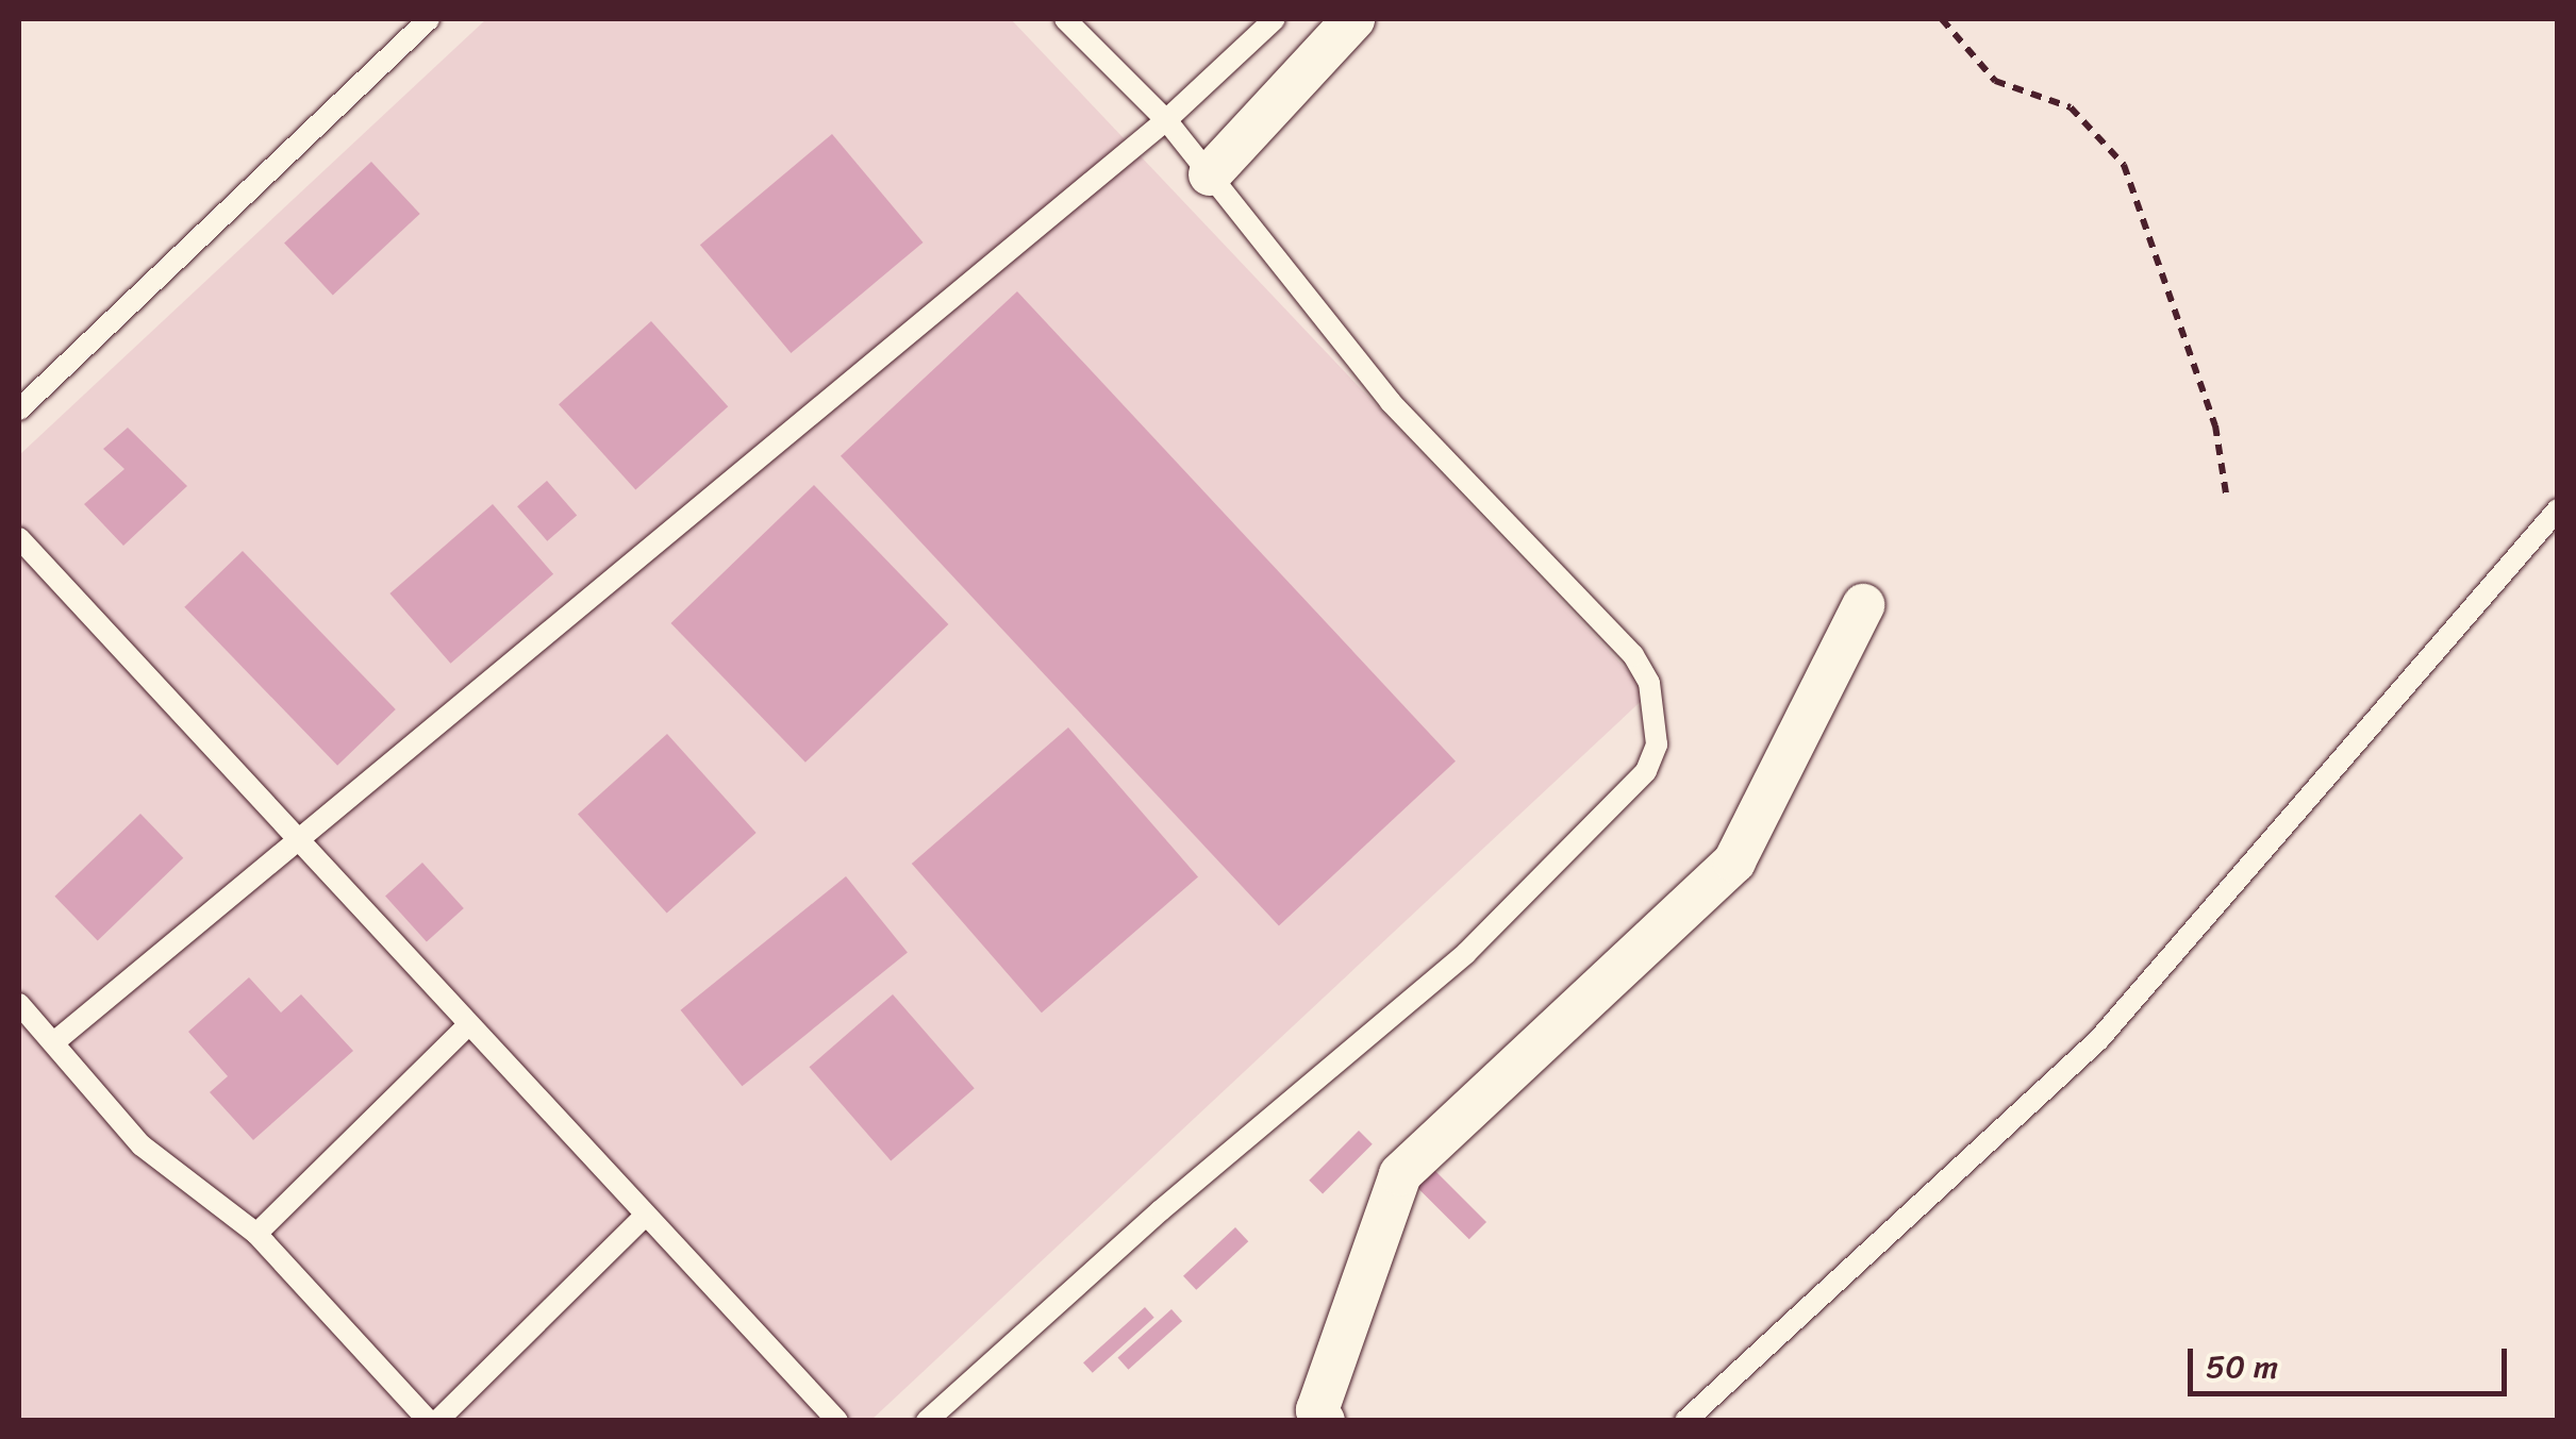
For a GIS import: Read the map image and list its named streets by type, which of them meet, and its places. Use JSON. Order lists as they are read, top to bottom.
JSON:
{
  "scale_bar": "50 m"
}
